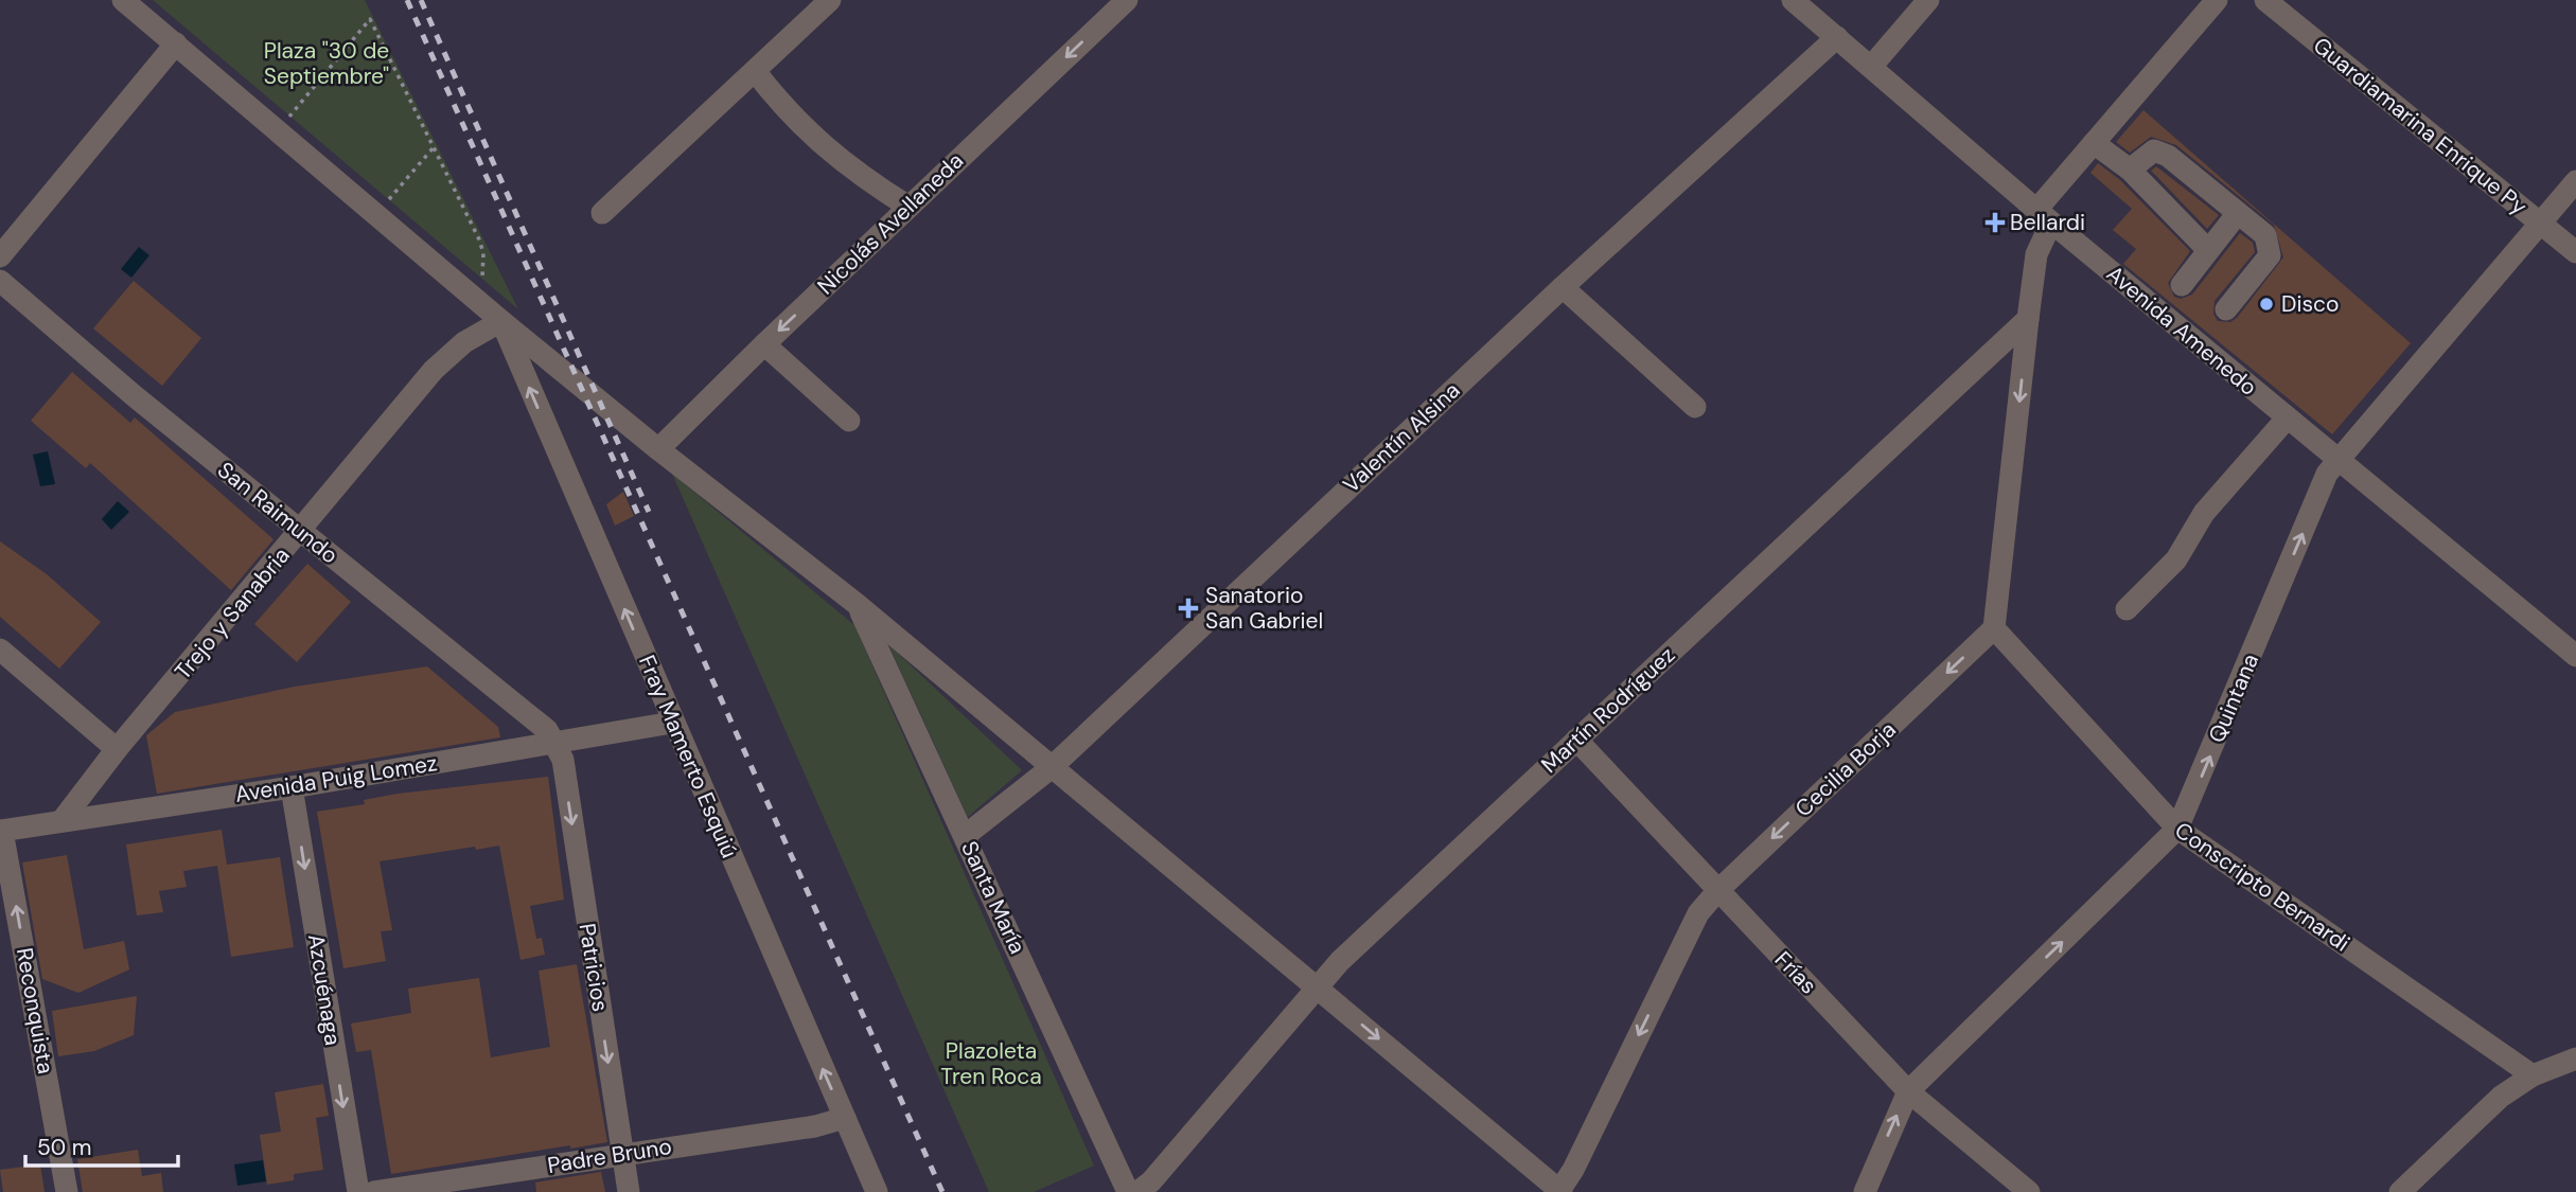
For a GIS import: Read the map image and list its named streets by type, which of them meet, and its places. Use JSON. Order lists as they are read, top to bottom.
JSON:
{
  "streets": {
    "street": [
      "Guardiamarina Enrique Py",
      "Nicolás Avellaneda",
      "Avenida Amenedo",
      "Valentín Alsina",
      "San Raimundo",
      "Trejo y Sanabria",
      "Quintana",
      "Martín Rodríguez",
      "Fray Mamerto Esquiú",
      "Cecilia Borja",
      "Avenida Puig Lomez",
      "Conscripto Bernardi",
      "Santa María",
      "Patricios",
      "Frías",
      "Azcuénaga",
      "Reconquista",
      "Padre Bruno"
    ]
  },
  "crossings": [
    ["Guardiamarina Enrique Py", "Quintana"],
    ["Avenida Amenedo", "Valentín Alsina"],
    ["Avenida Amenedo", "Quintana"],
    ["Valentín Alsina", "Santa María"],
    ["San Raimundo", "Trejo y Sanabria"],
    ["San Raimundo", "Avenida Puig Lomez"],
    ["San Raimundo", "Patricios"],
    ["Trejo y Sanabria", "Fray Mamerto Esquiú"],
    ["Trejo y Sanabria", "Avenida Puig Lomez"],
    ["Quintana", "Conscripto Bernardi"],
    ["Quintana", "Frías"],
    ["Martín Rodríguez", "Frías"],
    ["Fray Mamerto Esquiú", "Avenida Puig Lomez"],
    ["Fray Mamerto Esquiú", "Padre Bruno"],
    ["Cecilia Borja", "Conscripto Bernardi"],
    ["Cecilia Borja", "Frías"],
    ["Avenida Puig Lomez", "Patricios"],
    ["Avenida Puig Lomez", "Azcuénaga"],
    ["Avenida Puig Lomez", "Reconquista"],
    ["Patricios", "Padre Bruno"]
  ],
  "one_way": [
    "Nicolás Avellaneda",
    "Quintana",
    "Fray Mamerto Esquiú",
    "Cecilia Borja",
    "Patricios",
    "Azcuénaga",
    "Reconquista"
  ],
  "parks": ["Plaza \"30 de Septiembre\"", "Plazoleta Tren Roca"],
  "places": {
    "health": ["Bellardi", "Sanatorio San Gabriel"],
    "other": ["Disco"]
  },
  "scale_bar": "50 m"
}
